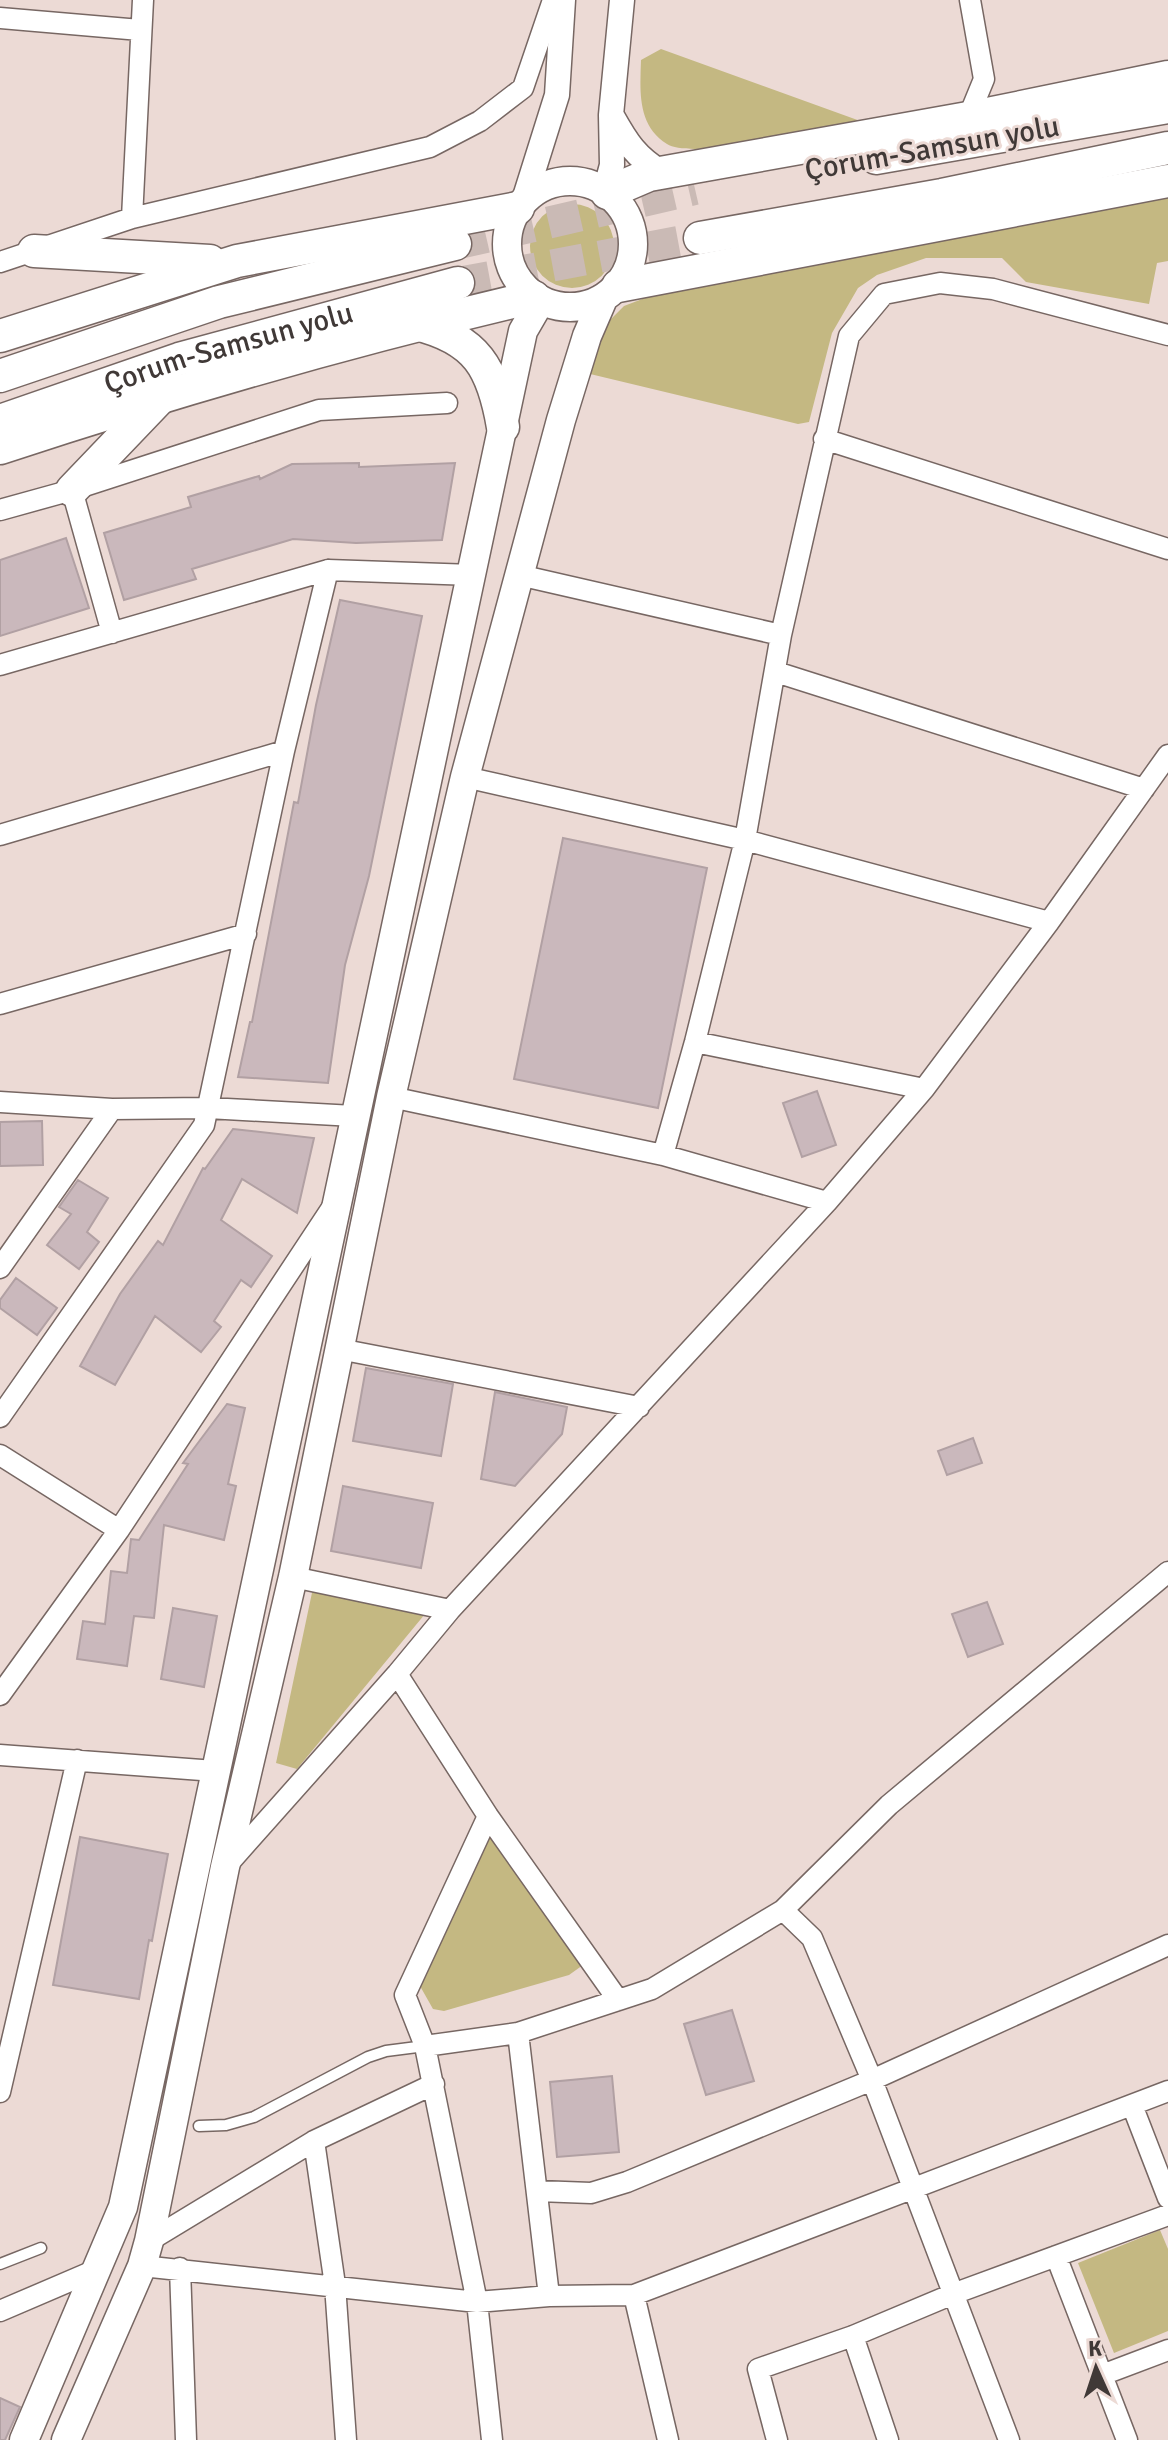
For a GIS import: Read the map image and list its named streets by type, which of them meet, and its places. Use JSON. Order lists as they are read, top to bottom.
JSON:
{
  "streets": {
    "highway": ["Çorum-Samsun yolu"]
  },
  "north": "top"
}
